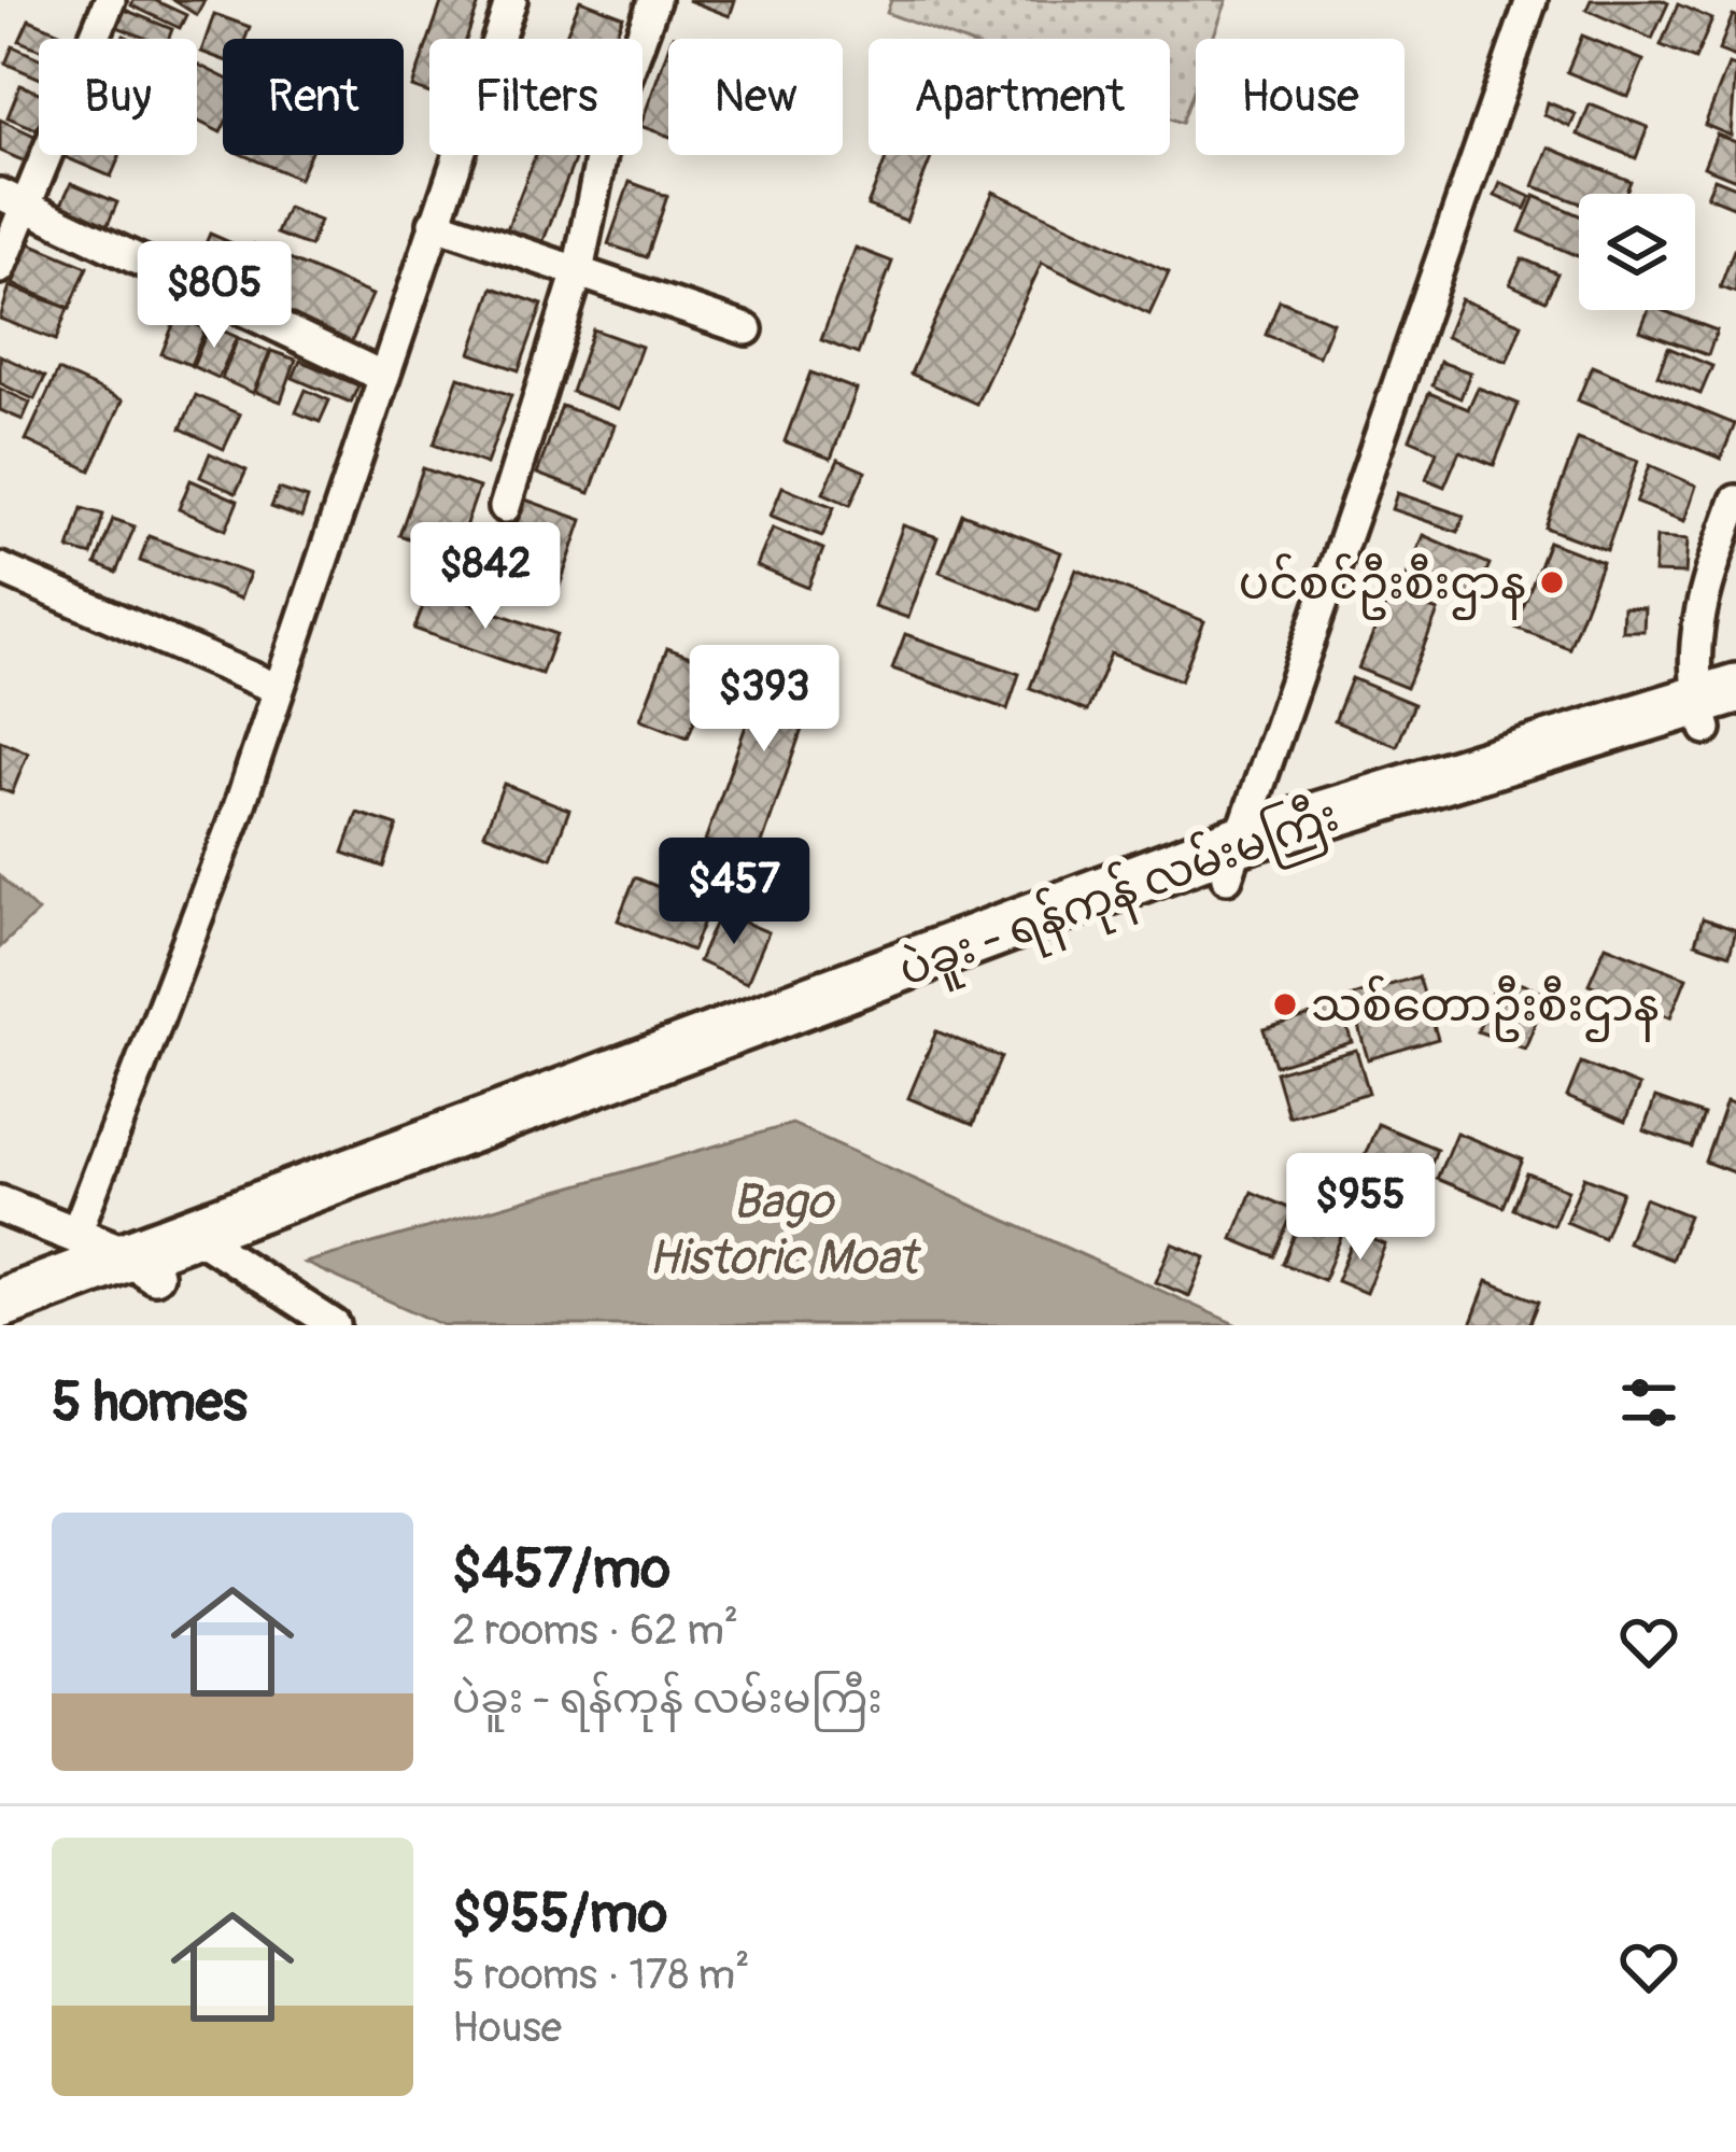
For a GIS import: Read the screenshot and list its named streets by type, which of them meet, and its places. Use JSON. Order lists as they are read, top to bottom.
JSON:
{
  "streets": {
    "highway": ["ပဲခူး - ရန်ကုန် လမ်းမကြီး"]
  },
  "water": ["Bago Historic Moat"],
  "places": ["ပင်စင်ဦးစီးဌာန", "သစ်တောဦးစီးဌာန"],
  "page": {
    "chip": [
      "Buy",
      "Rent",
      "Filters",
      "New",
      "Apartment",
      "House"
    ],
    "price": [
      "$805",
      "$842",
      "$393",
      "$457",
      "$955"
    ],
    "heading": "5 homes",
    "list": [
      {
        "name": "$457/mo",
        "note": "2 rooms · 62 m² · ပဲခူး - ရန်ကုန် လမ်းမကြီး"
      },
      {
        "name": "$955/mo",
        "note": "5 rooms · 178 m² · House"
      }
    ]
  }
}
